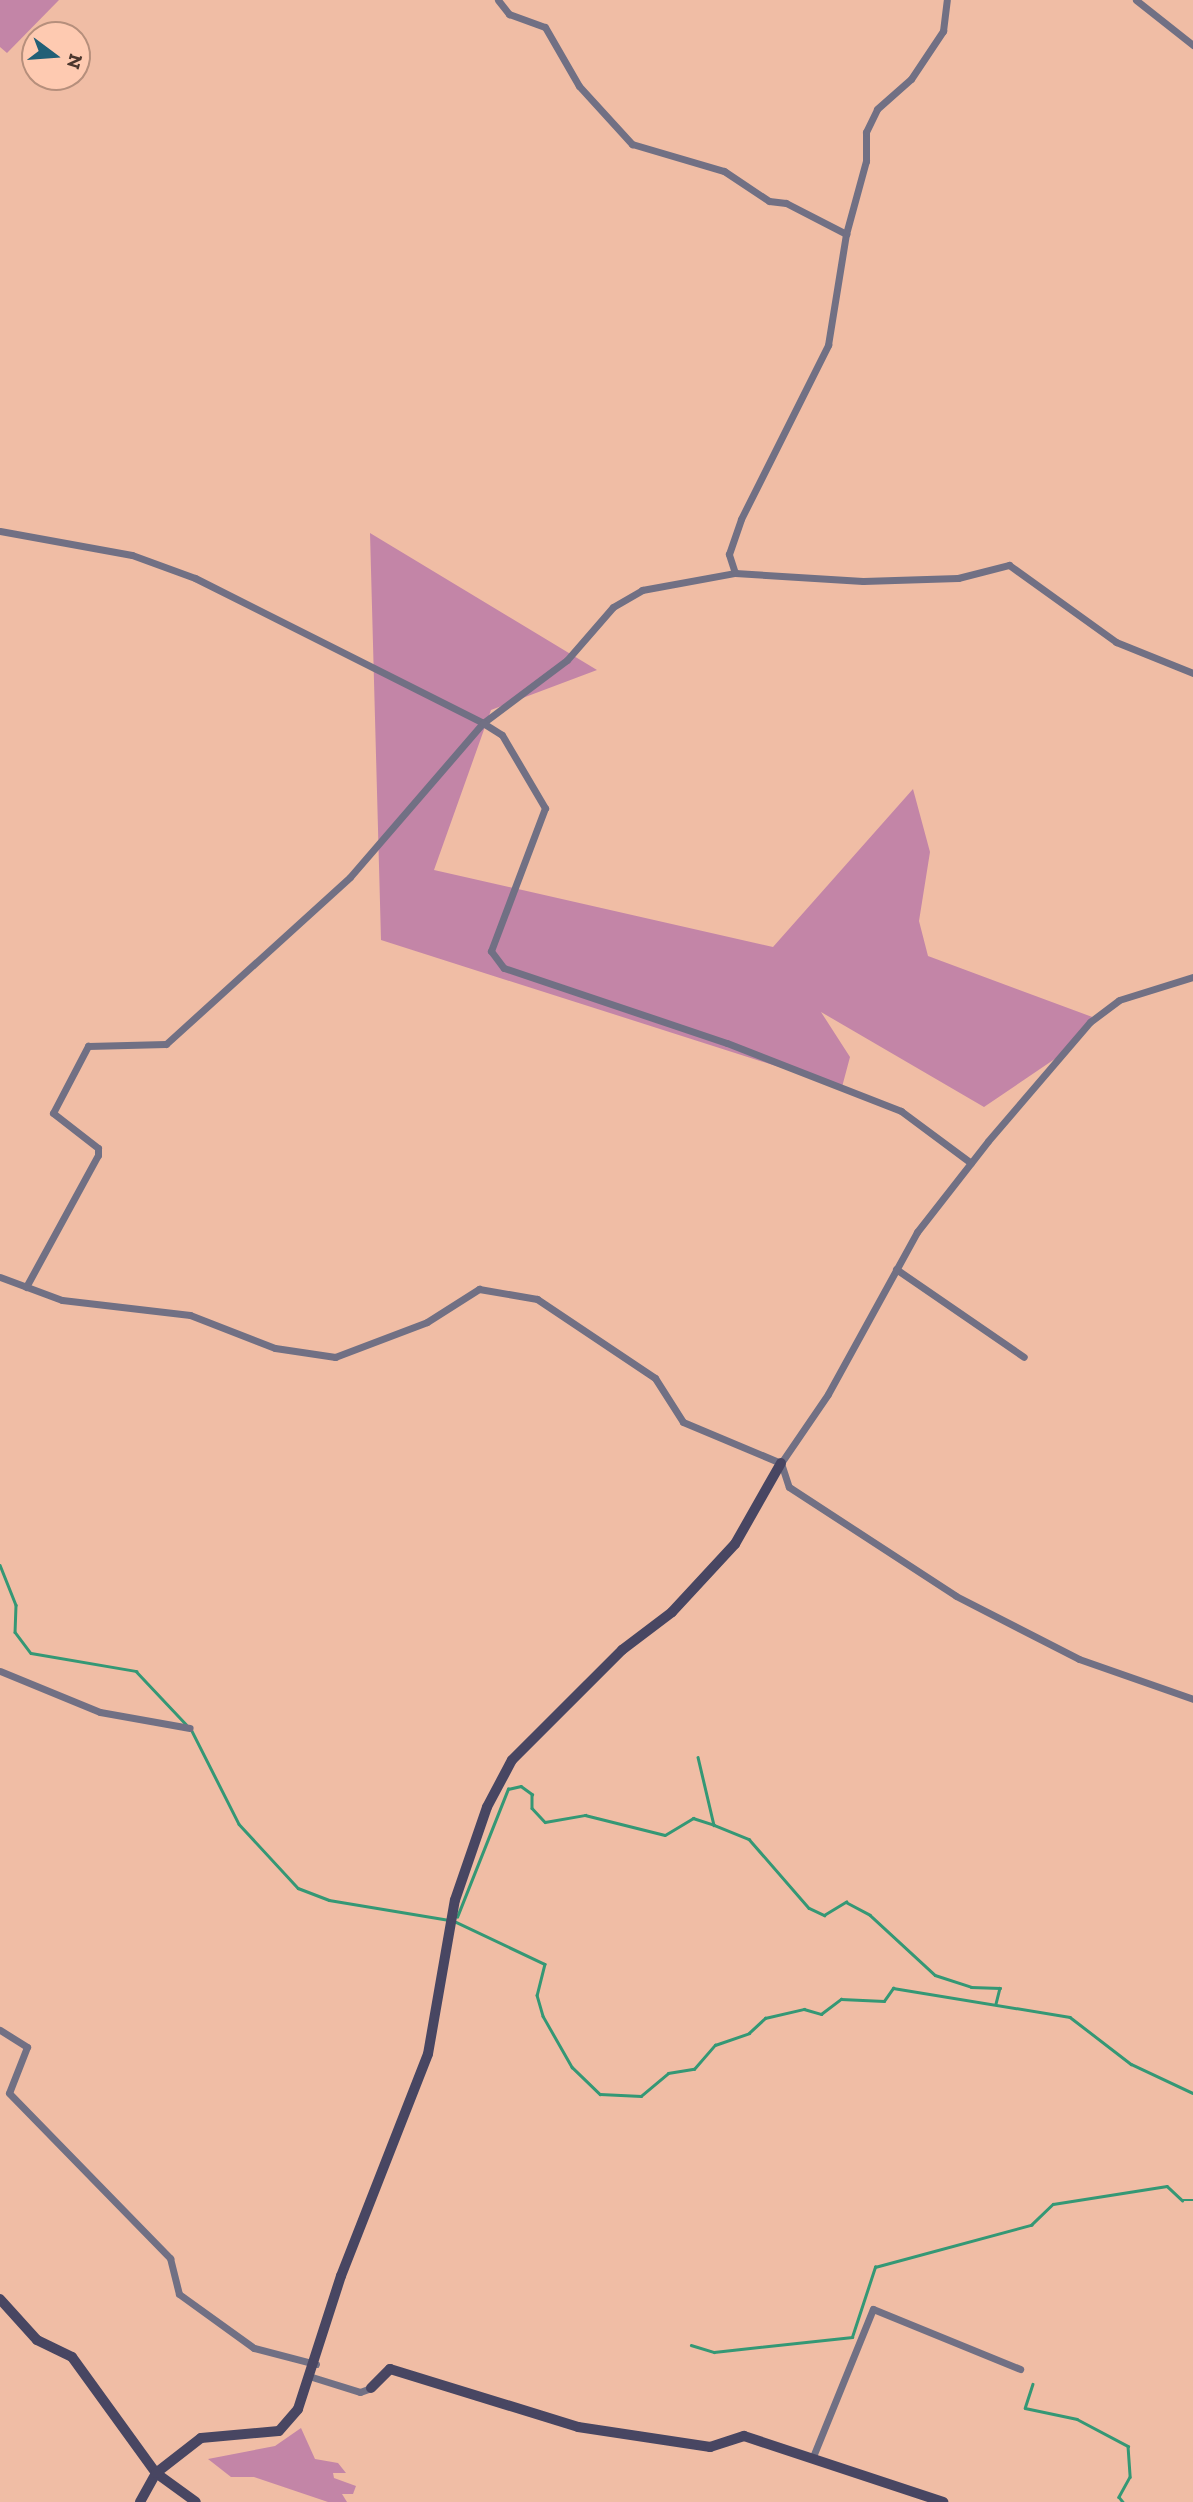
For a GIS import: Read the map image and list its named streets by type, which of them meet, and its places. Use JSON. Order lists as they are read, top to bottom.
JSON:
{
  "north": "right"
}
